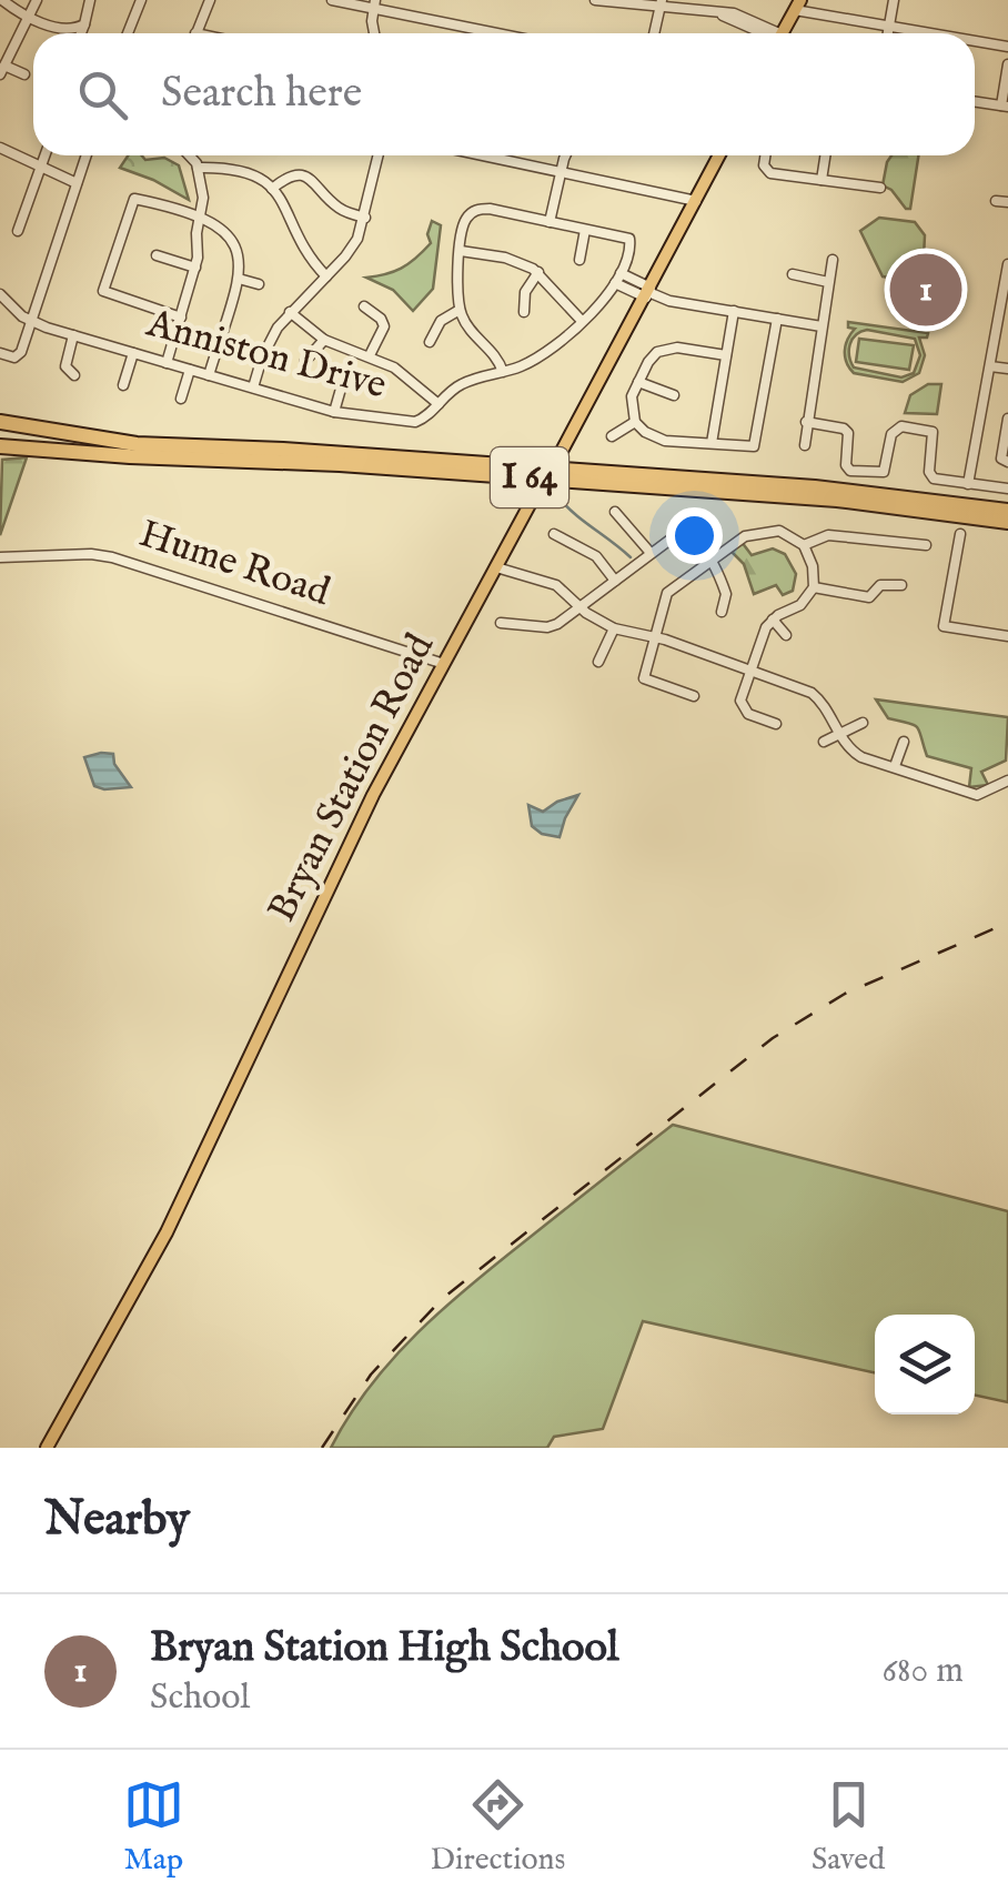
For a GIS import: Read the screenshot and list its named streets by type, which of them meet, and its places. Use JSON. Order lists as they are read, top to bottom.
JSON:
{
  "streets": {
    "highway": ["I 64"],
    "main road": ["Bryan Station Road"],
    "street": ["Anniston Drive", "Hume Road"]
  },
  "crossings": [
    ["Hume Road", "Bryan Station Road"]
  ],
  "page": {
    "search": "Search here",
    "pins": "1",
    "heading": "Nearby",
    "list": [
      {
        "mark": "1",
        "name": "Bryan Station High School",
        "note": "School",
        "value": "680 m"
      }
    ],
    "nav": ["Map", "Directions", "Saved"]
  }
}
